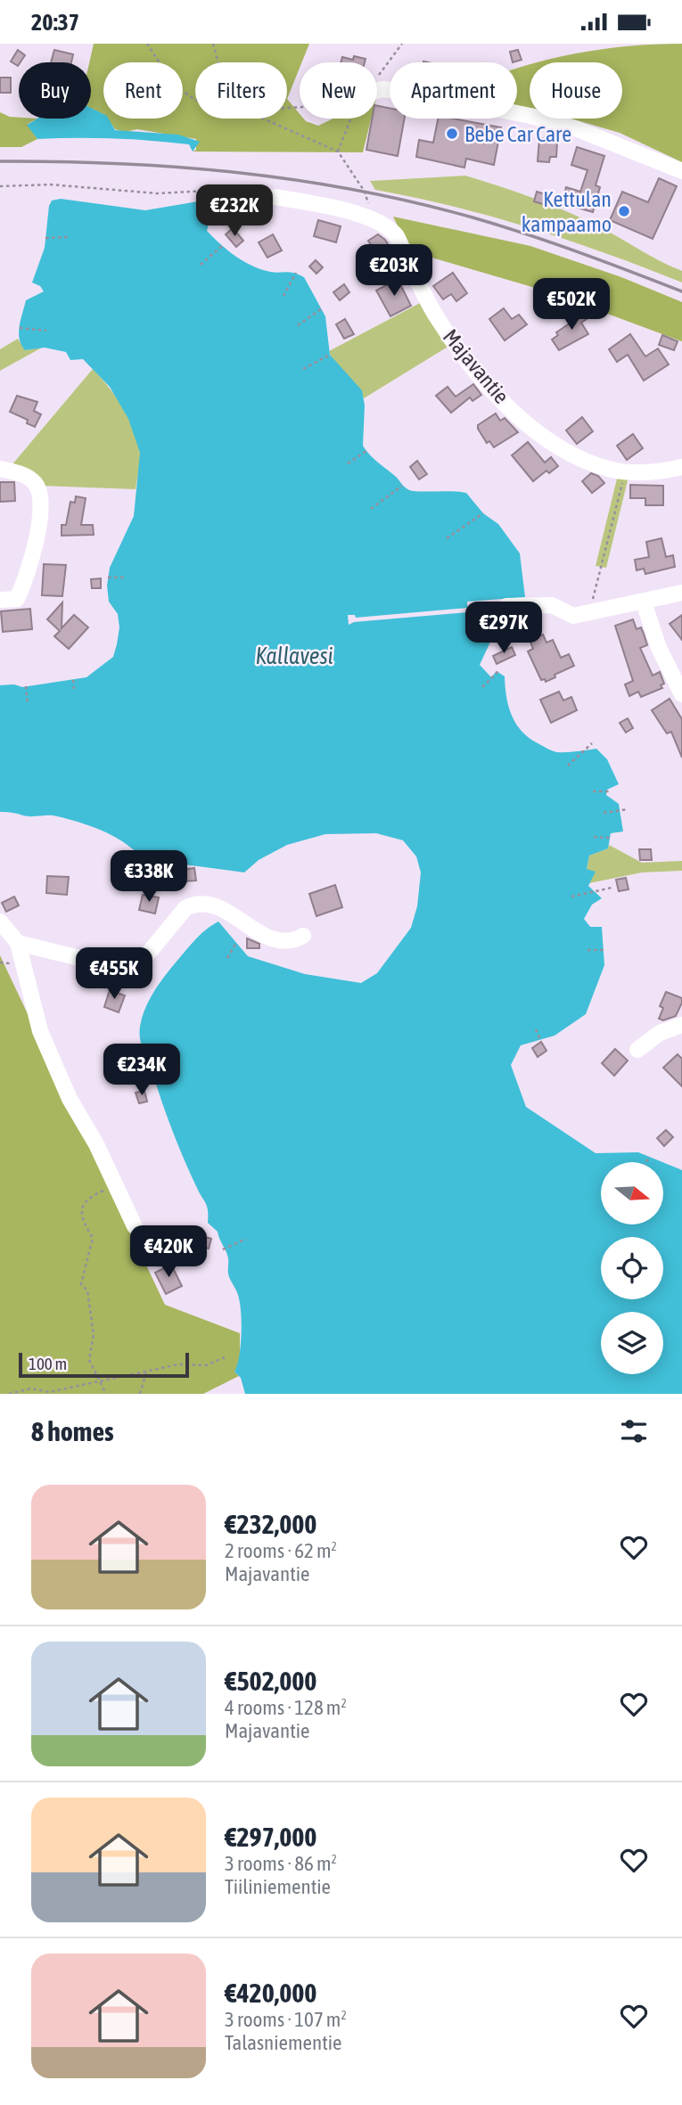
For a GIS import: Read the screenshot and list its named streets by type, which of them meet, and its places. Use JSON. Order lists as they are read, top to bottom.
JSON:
{
  "streets": {
    "street": ["Majavantie"]
  },
  "water": ["Kallavesi"],
  "places": ["Bebe Car Care", "Kettulan kampaamo"],
  "scale_bar": "100 m",
  "north": "right",
  "page": {
    "status": "20:37",
    "chip": [
      "Buy",
      "Rent",
      "Filters",
      "New",
      "Apartment",
      "House"
    ],
    "price": [
      "€232K",
      "€203K",
      "€502K",
      "€297K",
      "€338K",
      "€455K",
      "€234K",
      "€420K"
    ],
    "scale": "100 m",
    "heading": "8 homes",
    "list": [
      {
        "name": "€232,000",
        "note": "2 rooms · 62 m² · Majavantie"
      },
      {
        "name": "€502,000",
        "note": "4 rooms · 128 m² · Majavantie"
      },
      {
        "name": "€297,000",
        "note": "3 rooms · 86 m² · Tiiliniementie"
      },
      {
        "name": "€420,000",
        "note": "3 rooms · 107 m² · Talasniementie"
      }
    ]
  }
}
